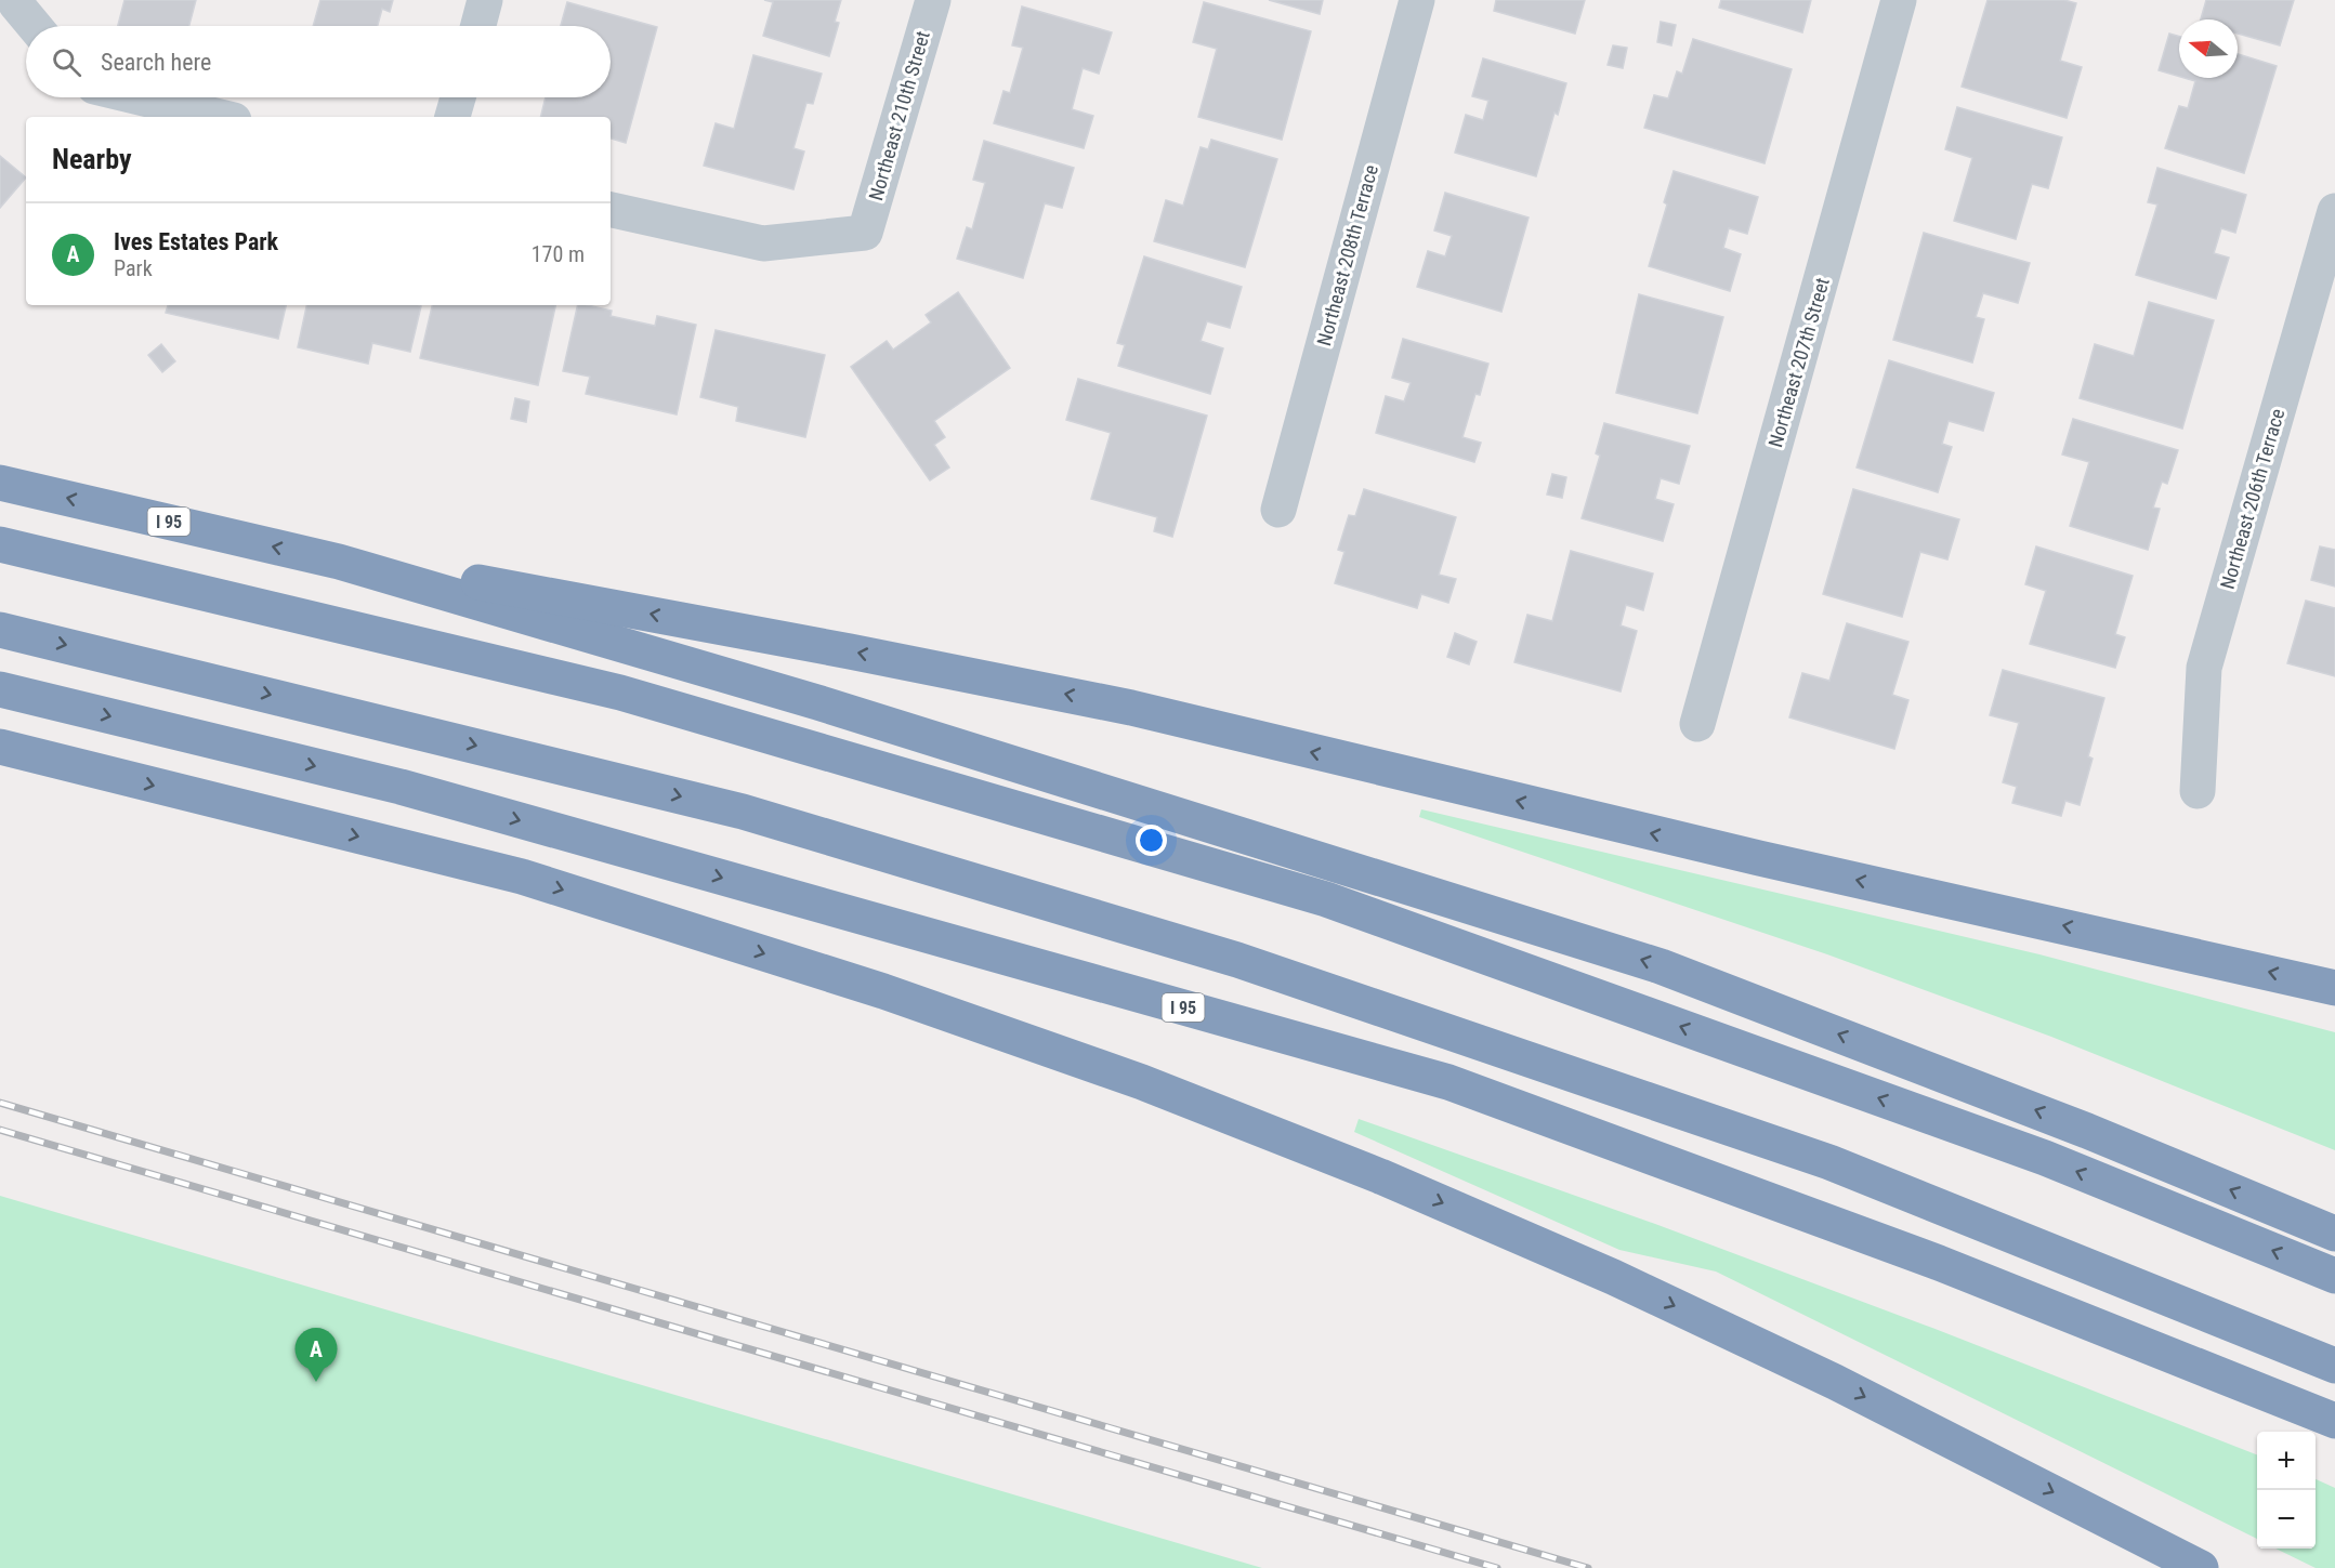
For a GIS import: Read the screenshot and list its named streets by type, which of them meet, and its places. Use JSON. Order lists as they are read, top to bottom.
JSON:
{
  "streets": {
    "highway": ["I 95"],
    "street": [
      "Northeast 210th Street",
      "Northeast 208th Terrace",
      "Northeast 207th Street",
      "Northeast 206th Terrace"
    ]
  },
  "north": "left",
  "page": {
    "search": "Search here",
    "heading": "Nearby",
    "list": [
      {
        "mark": "A",
        "name": "Ives Estates Park",
        "note": "Park",
        "value": "170 m"
      }
    ],
    "pins": "A",
    "map_buttons": ["+", "−"]
  }
}
